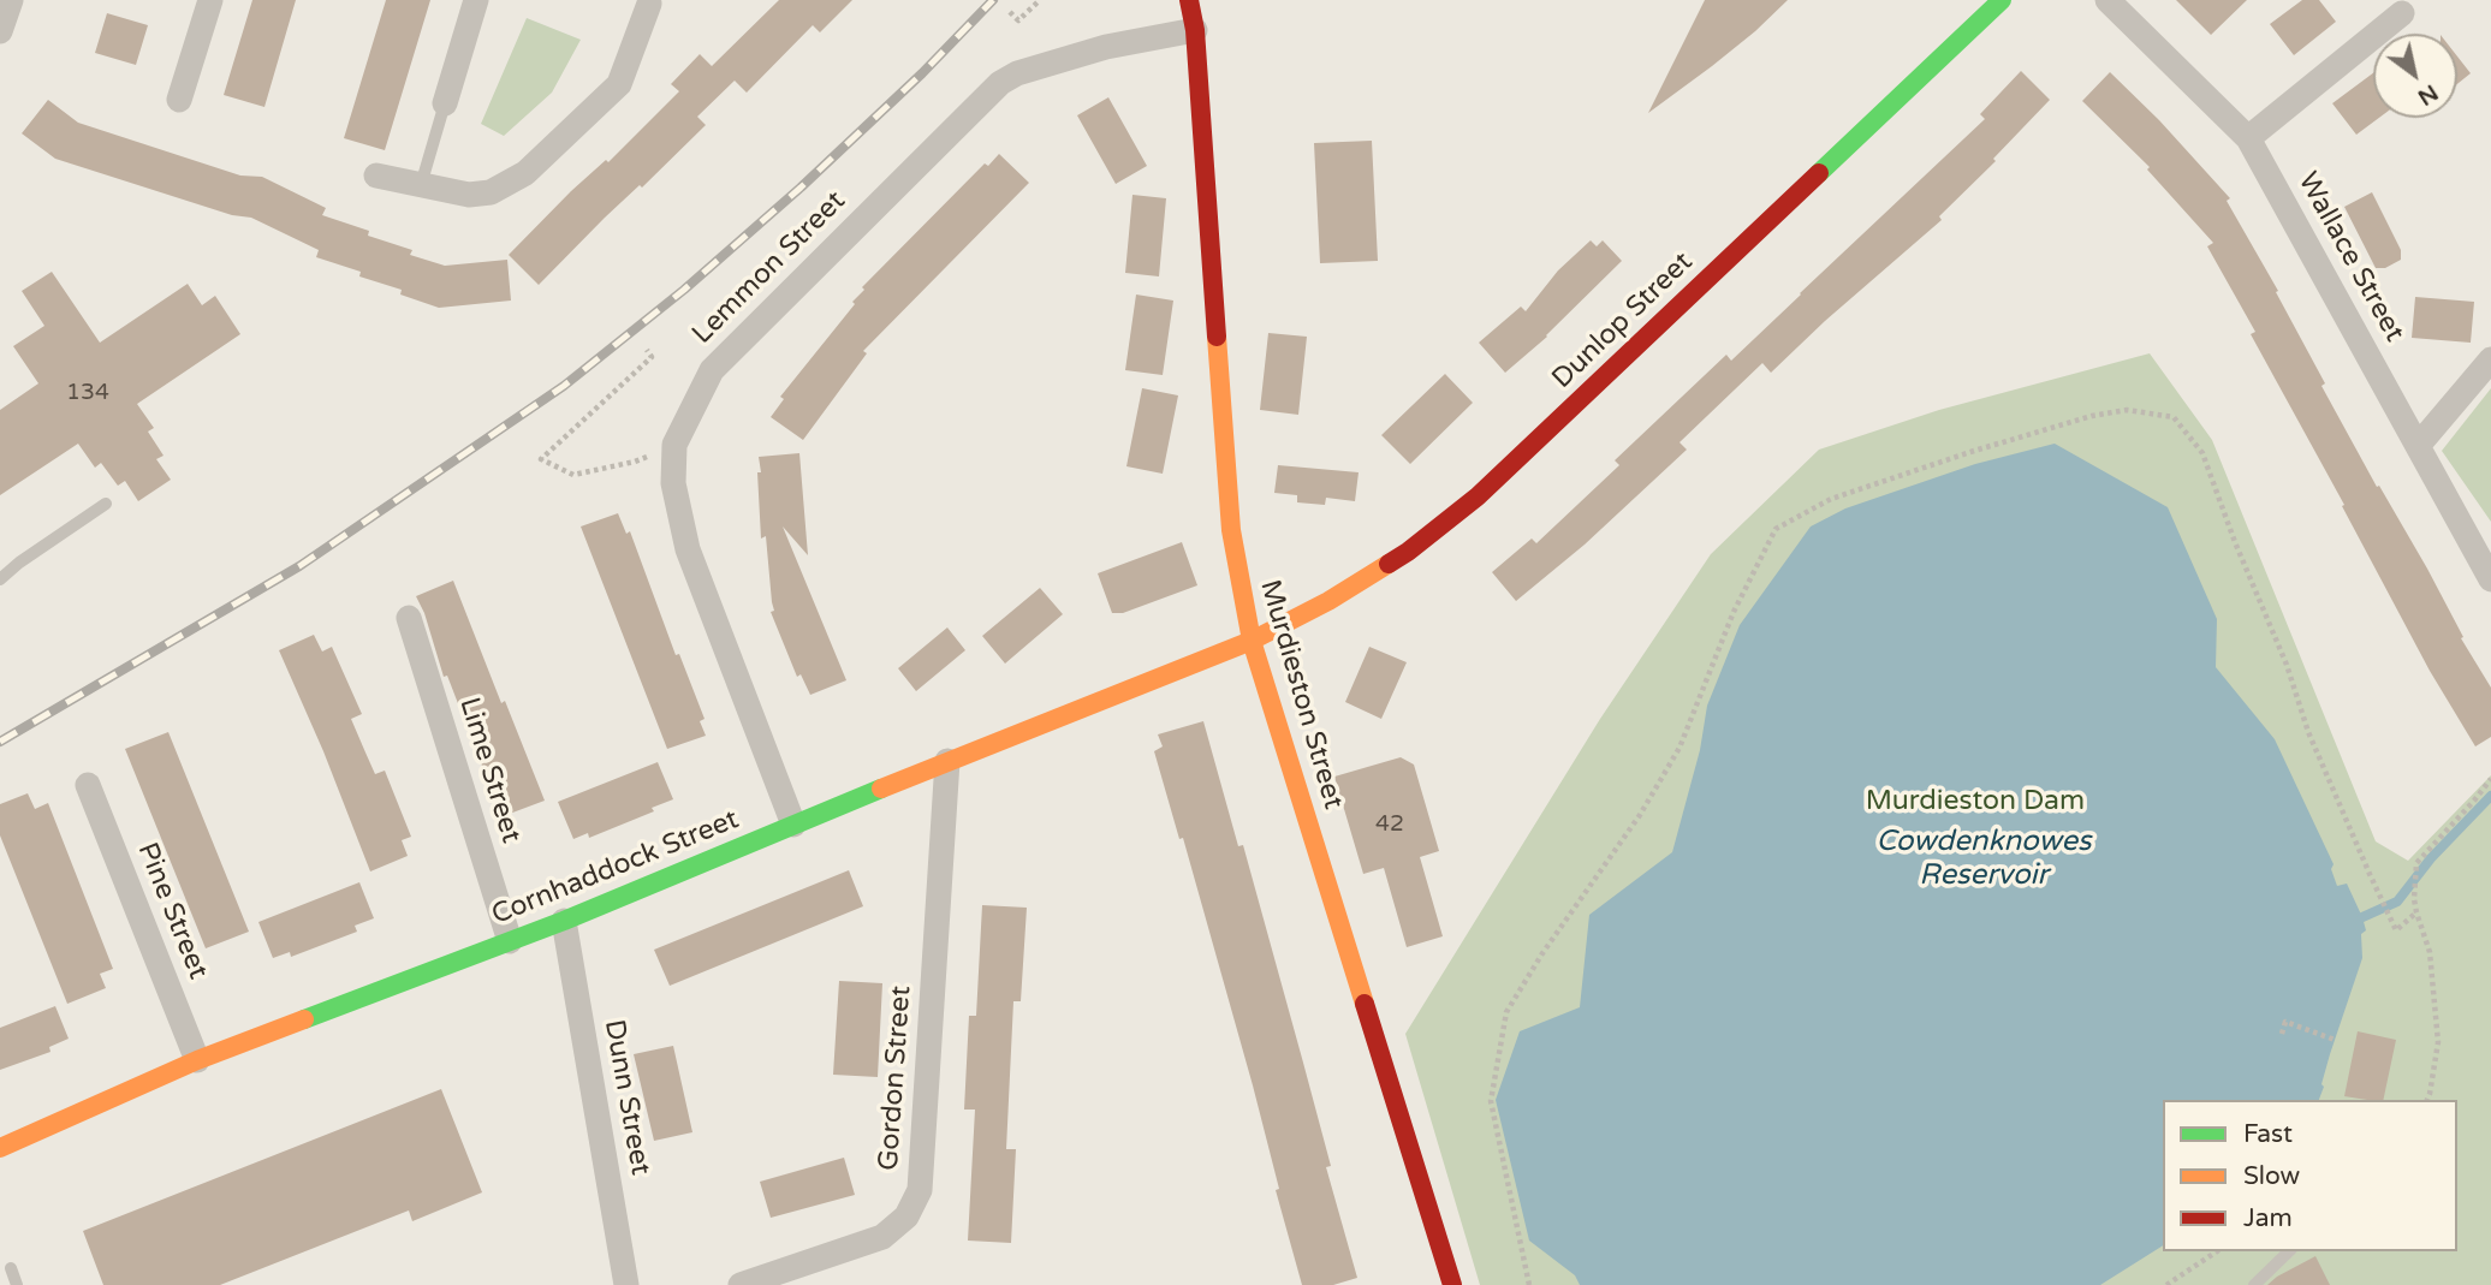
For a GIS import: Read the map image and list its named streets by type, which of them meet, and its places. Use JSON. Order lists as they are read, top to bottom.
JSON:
{
  "streets": {
    "main road": ["Dunlop Street", "Murdieston Street", "Cornhaddock Street"],
    "street": [
      "Wallace Street",
      "Lemmon Street",
      "Lime Street",
      "Pine Street",
      "Gordon Street",
      "Dunn Street"
    ]
  },
  "crossings": [
    ["Lemmon Street", "Murdieston Street"],
    ["Lemmon Street", "Cornhaddock Street"],
    ["Dunlop Street", "Murdieston Street"],
    ["Dunlop Street", "Cornhaddock Street"],
    ["Murdieston Street", "Cornhaddock Street"],
    ["Lime Street", "Cornhaddock Street"],
    ["Cornhaddock Street", "Pine Street"],
    ["Cornhaddock Street", "Gordon Street"],
    ["Cornhaddock Street", "Dunn Street"]
  ],
  "water": ["Cowdenknowes Reservoir"],
  "parks": ["Murdieston Dam"],
  "house_numbers": ["134", "42"],
  "legend": ["Fast", "Slow", "Jam"],
  "north": "bottom right"
}
